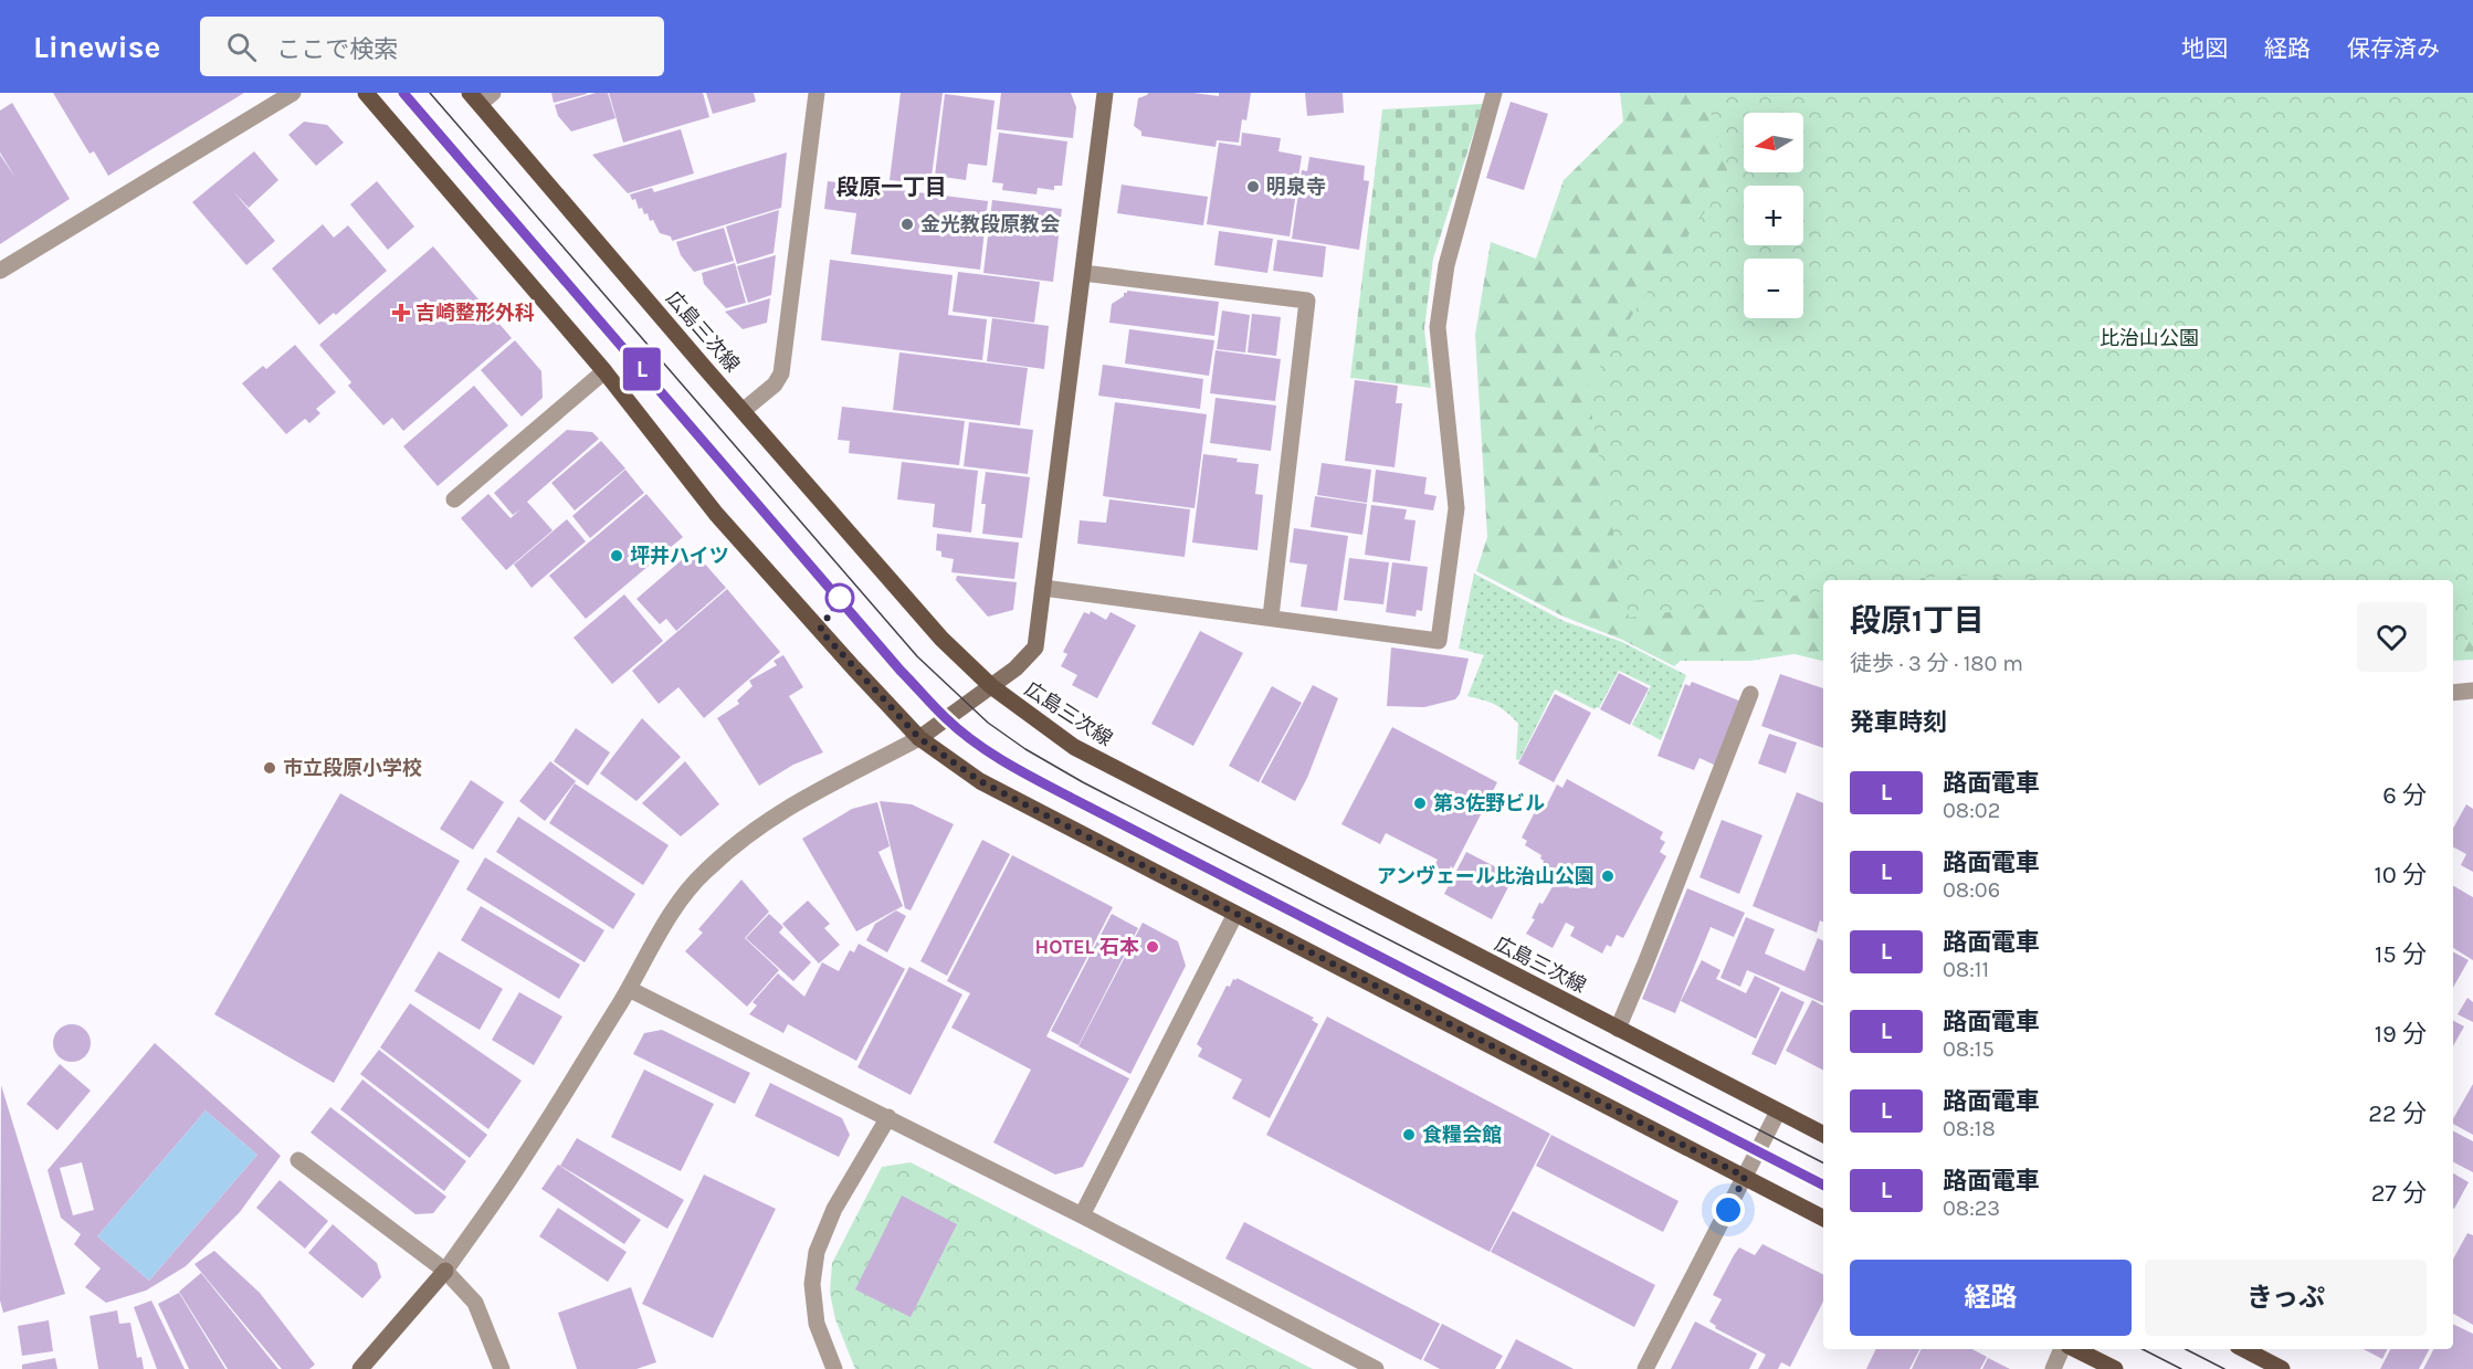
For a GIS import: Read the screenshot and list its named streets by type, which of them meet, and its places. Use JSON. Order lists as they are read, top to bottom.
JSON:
{
  "streets": {
    "main road": ["広島三次線"]
  },
  "districts": ["段原一丁目"],
  "parks": ["比治山公園"],
  "places": {
    "other": [
      "明泉寺",
      "金光教段原教会",
      "坪井ハイツ",
      "市立段原小学校",
      "第3佐野ビル",
      "アンヴェール比治山公園",
      "HOTEL 石本",
      "食糧会館"
    ],
    "health": ["吉崎整形外科"]
  },
  "lines": ["tram line L"],
  "north": "left",
  "page": {
    "header": "Linewise",
    "search": "ここで検索",
    "nav": ["地図", "経路", "保存済み"],
    "on_map": "L",
    "map_buttons": ["+", "−"],
    "heading": [
      ["段原1丁目", "徒歩 · 3 分 · 180 m"],
      "発車時刻"
    ],
    "list": [
      {
        "mark": "L",
        "name": "路面電車",
        "note": "08:02",
        "value": "6 分"
      },
      {
        "mark": "L",
        "name": "路面電車",
        "note": "08:06",
        "value": "10 分"
      },
      {
        "mark": "L",
        "name": "路面電車",
        "note": "08:11",
        "value": "15 分"
      },
      {
        "mark": "L",
        "name": "路面電車",
        "note": "08:15",
        "value": "19 分"
      },
      {
        "mark": "L",
        "name": "路面電車",
        "note": "08:18",
        "value": "22 分"
      },
      {
        "mark": "L",
        "name": "路面電車",
        "note": "08:23",
        "value": "27 分"
      }
    ],
    "buttons": ["経路", "きっぷ"]
  }
}
